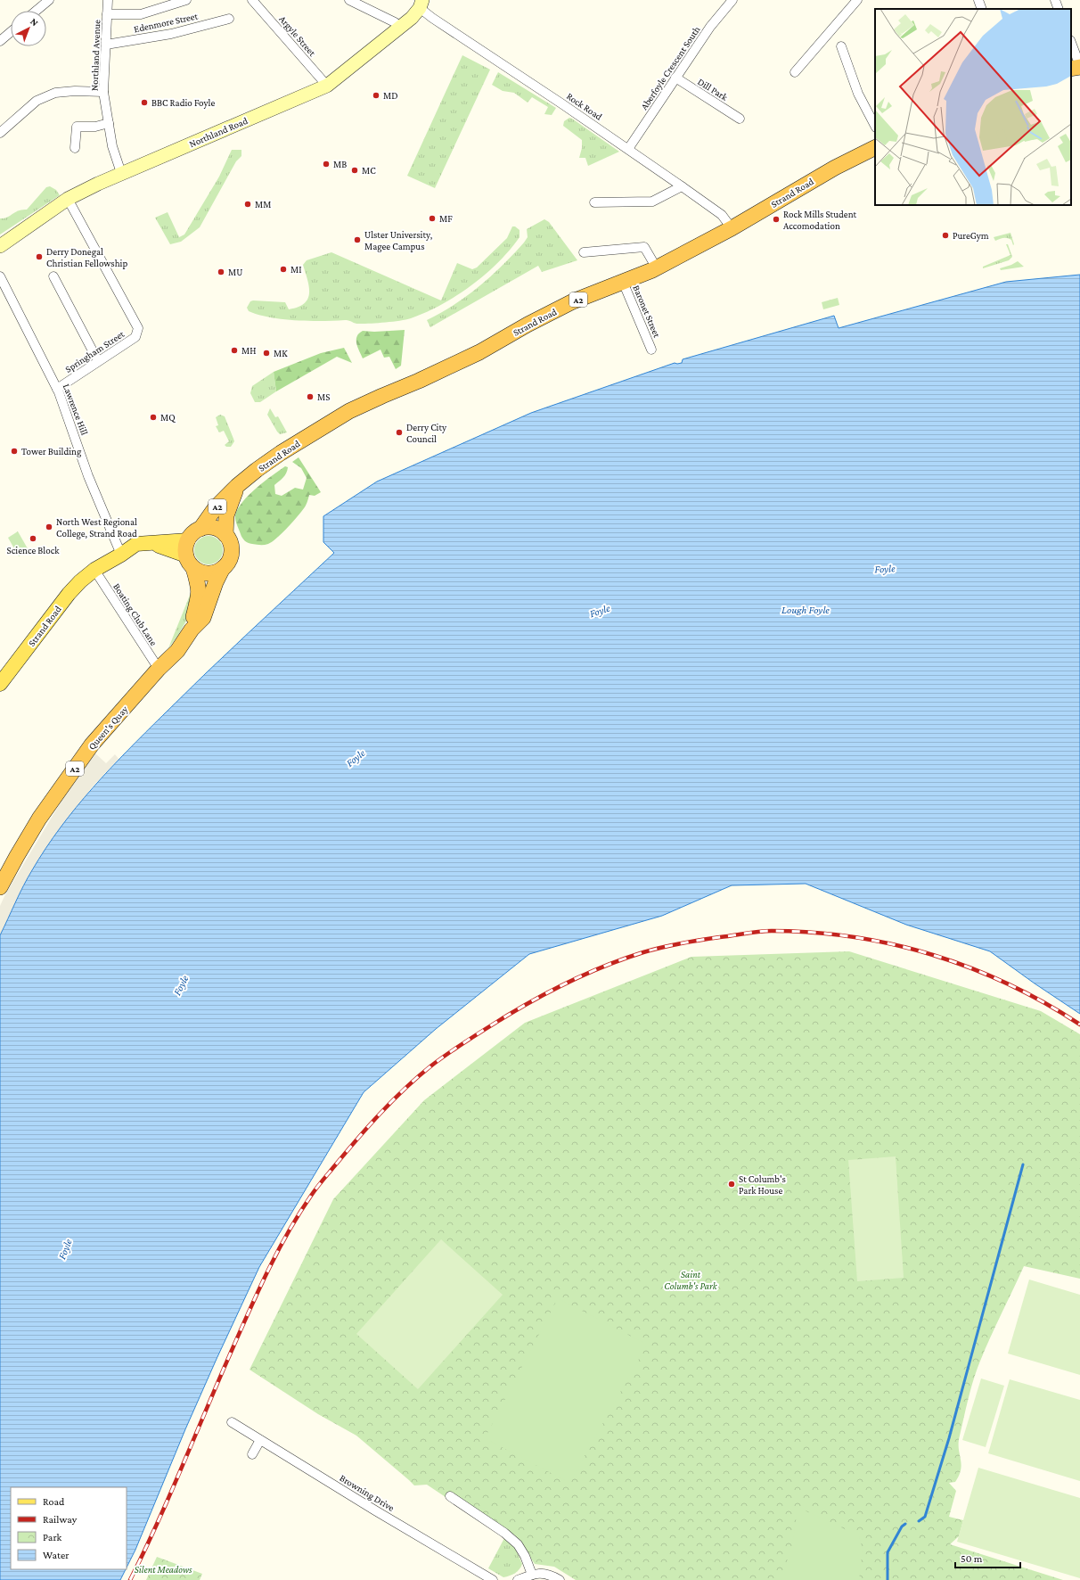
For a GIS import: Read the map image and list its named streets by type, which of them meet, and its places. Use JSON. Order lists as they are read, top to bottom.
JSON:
{
  "streets": {
    "highway": ["Strand Road", "A2", "Queen's Quay"],
    "main road": ["Northland Road"],
    "street": [
      "Edenmore Street",
      "Argyle Street",
      "Northland Avenue",
      "Aberfoyle Crescent South",
      "Dill Park",
      "Rock Road",
      "Baronet Street",
      "Springham Street",
      "Lawrence Hill",
      "Boating Club Lane",
      "Browning Drive"
    ]
  },
  "crossings": [
    ["Edenmore Street", "Northland Avenue"],
    ["Argyle Street", "Northland Road"],
    ["Northland Avenue", "Northland Road"],
    ["Aberfoyle Crescent South", "Dill Park"],
    ["Aberfoyle Crescent South", "Rock Road"],
    ["Rock Road", "Northland Road"],
    ["Rock Road", "Strand Road"],
    ["Northland Road", "Springham Street"],
    ["Strand Road", "A2"],
    ["Strand Road", "Baronet Street"],
    ["Strand Road", "Lawrence Hill"],
    ["Strand Road", "Boating Club Lane"],
    ["Strand Road", "Queen's Quay"],
    ["A2", "Queen's Quay"],
    ["Springham Street", "Lawrence Hill"],
    ["Boating Club Lane", "Queen's Quay"]
  ],
  "water": ["Foyle", "Lough Foyle"],
  "parks": ["Saint Columb's Park", "Silent Meadows"],
  "places": [
    "MD",
    "BBC Radio Foyle",
    "MB",
    "MC",
    "MM",
    "MF",
    "Rock Mills Student Accomodation",
    "PureGym",
    "Ulster University, Magee Campus",
    "Derry Donegal Christian Fellowship",
    "MI",
    "MU",
    "MH",
    "MK",
    "MS",
    "MQ",
    "Derry City Council",
    "Tower Building",
    "North West Regional College, Strand Road",
    "Science Block",
    "St Columb's Park House"
  ],
  "legend": [
    "Road",
    "Railway",
    "Park",
    "Water"
  ],
  "scale_bar": "50 m",
  "north": "top right"
}
